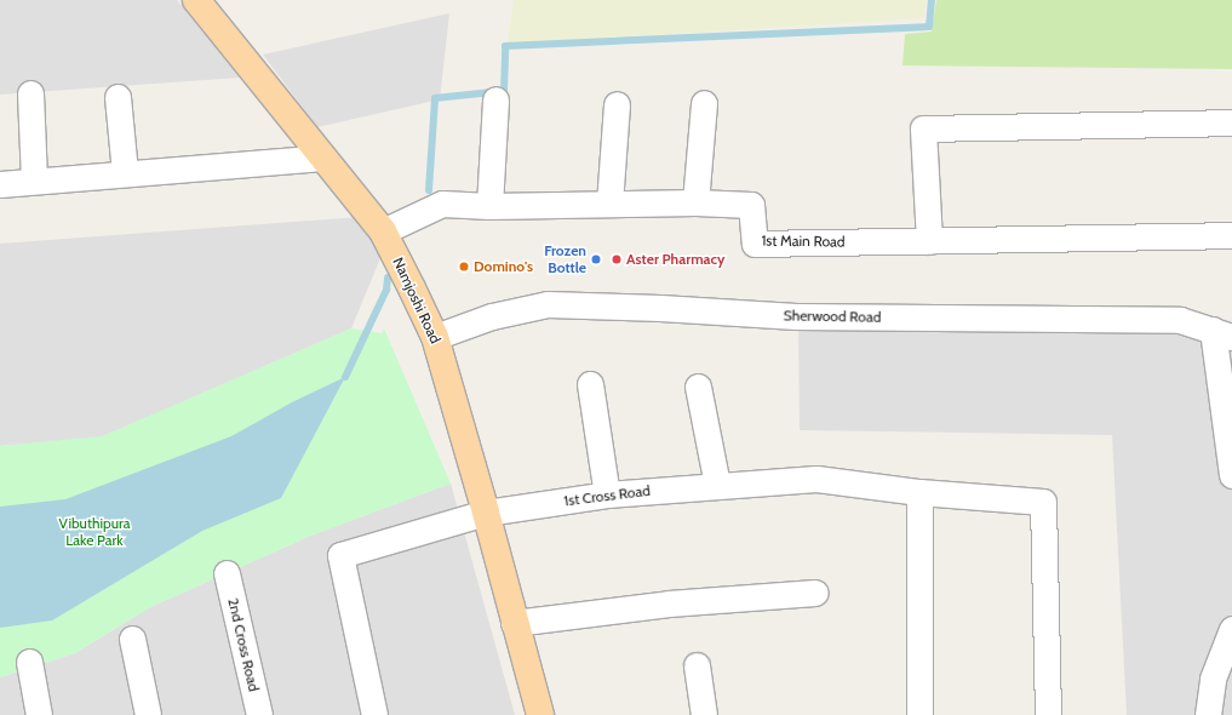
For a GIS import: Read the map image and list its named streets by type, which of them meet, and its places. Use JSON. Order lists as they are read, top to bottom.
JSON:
{
  "streets": {
    "main road": ["Namjoshi Road"],
    "street": [
      "1st Main Road",
      "Sherwood Road",
      "1st Cross Road",
      "2nd Cross Road"
    ]
  },
  "crossings": [
    ["1st Main Road", "Namjoshi Road"],
    ["Namjoshi Road", "Sherwood Road"],
    ["Namjoshi Road", "1st Cross Road"]
  ],
  "parks": ["Vibuthipura Lake Park"],
  "places": ["Frozen Bottle", "Aster Pharmacy", "Domino's"]
}
